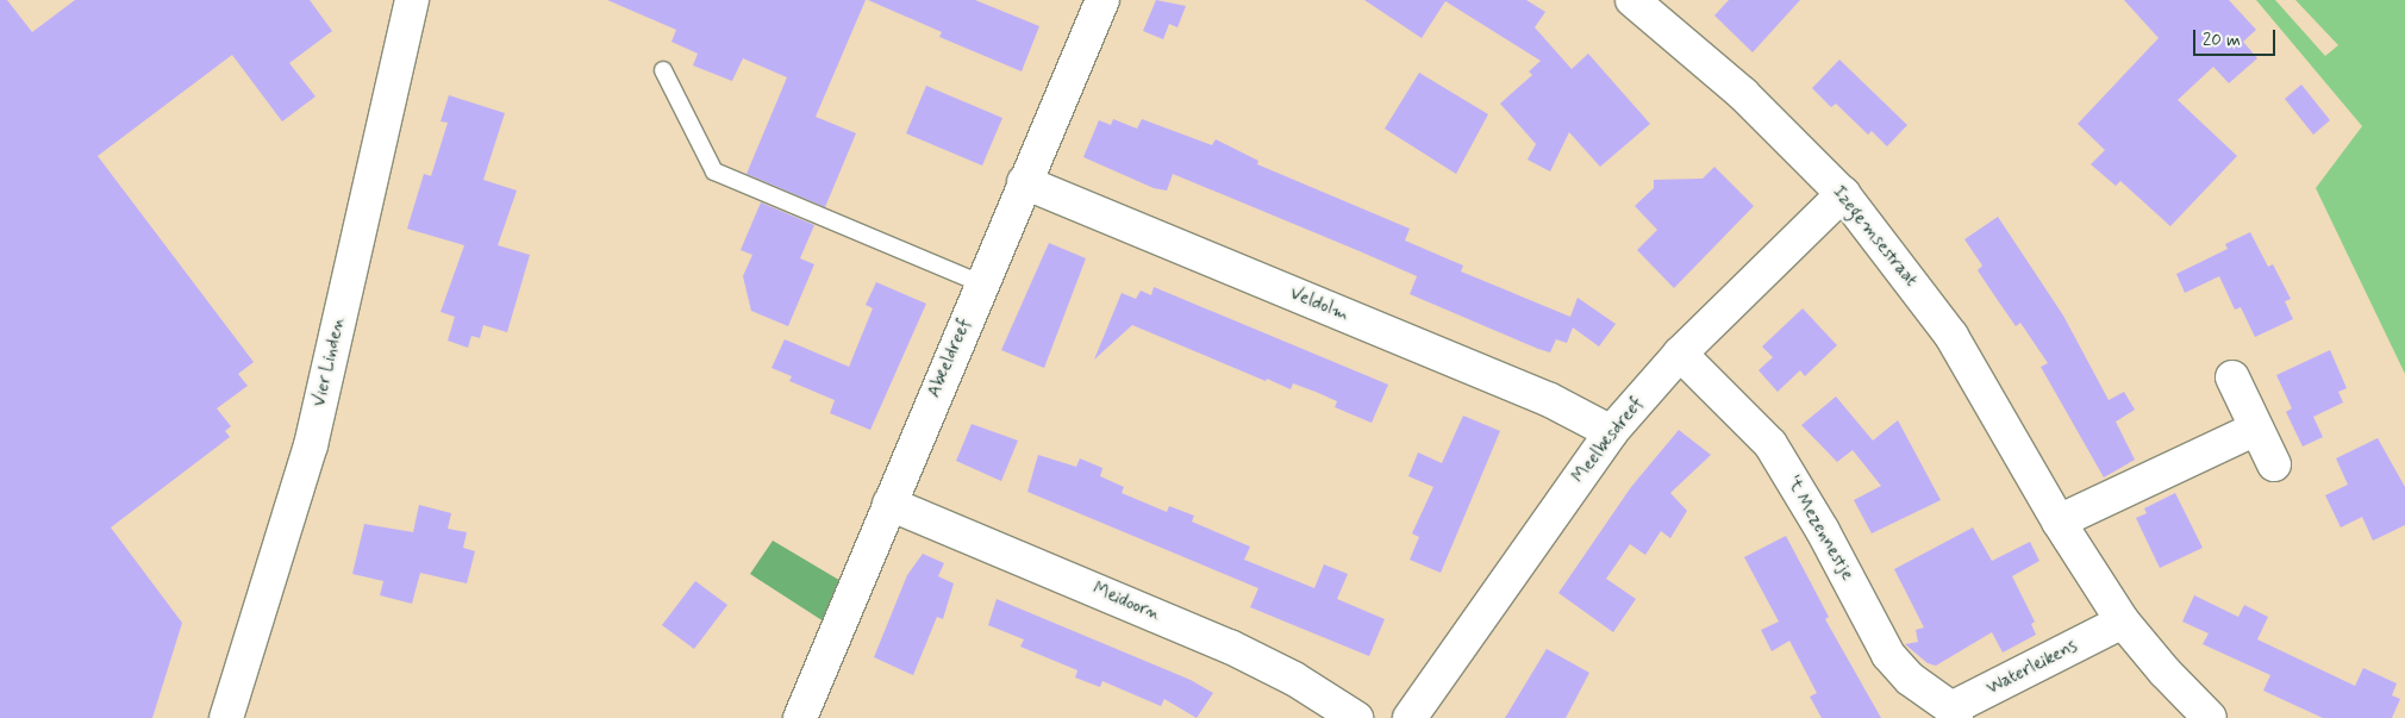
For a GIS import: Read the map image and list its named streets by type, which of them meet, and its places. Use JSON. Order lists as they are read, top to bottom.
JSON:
{
  "streets": {
    "street": [
      "Izegemsestraat",
      "Veldolm",
      "Abeeldreef",
      "Vier Linden",
      "Meelbesdreef",
      "'t Mezennestje",
      "Meidoorn",
      "Waterleikens"
    ]
  },
  "crossings": [
    ["Izegemsestraat", "Meelbesdreef"],
    ["Izegemsestraat", "Waterleikens"],
    ["Veldolm", "Abeeldreef"],
    ["Veldolm", "Meelbesdreef"],
    ["Abeeldreef", "Meidoorn"],
    ["Meelbesdreef", "'t Mezennestje"],
    ["'t Mezennestje", "Waterleikens"]
  ],
  "scale_bar": "20 m"
}
